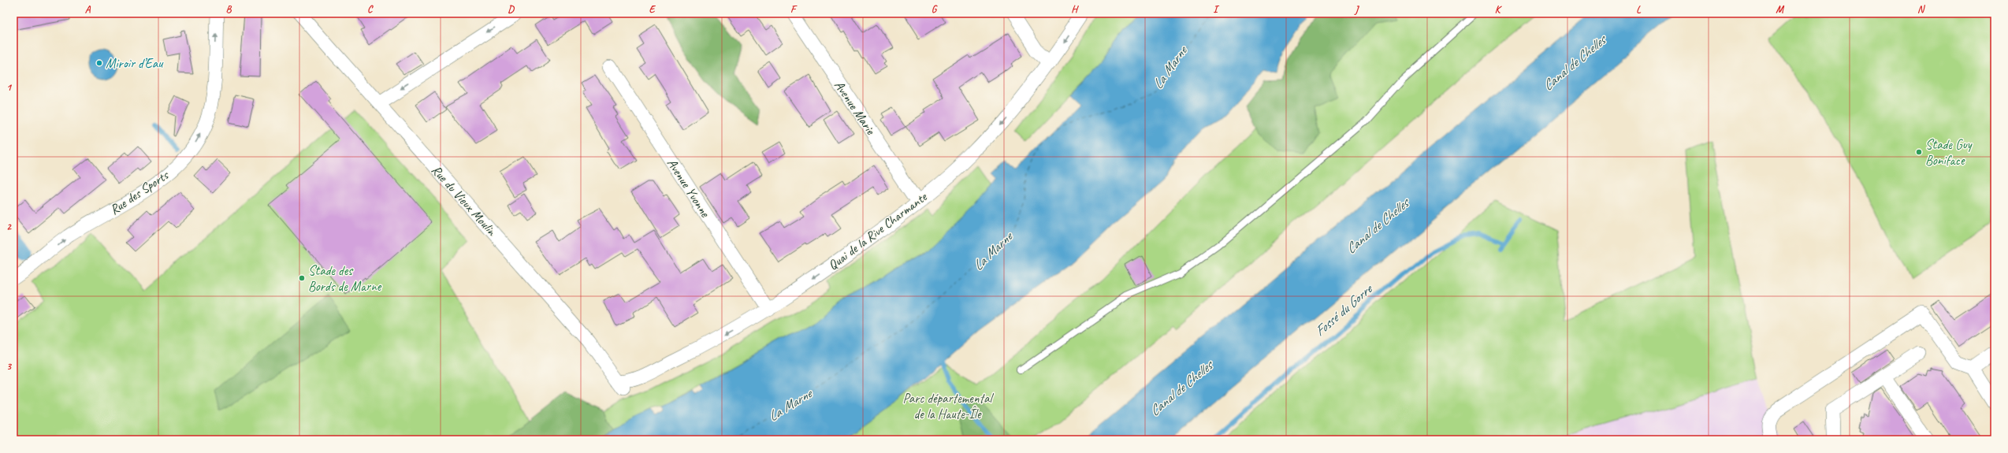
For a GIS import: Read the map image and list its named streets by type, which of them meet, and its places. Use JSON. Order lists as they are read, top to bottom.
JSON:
{
  "streets": {
    "street": [
      "Avenue Marie",
      "Avenue Yvonne",
      "Rue des Sports",
      "Rue du Vieux Moulin",
      "Quai de la Rive Charmante"
    ]
  },
  "crossings": [
    ["Avenue Marie", "Quai de la Rive Charmante"],
    ["Avenue Yvonne", "Quai de la Rive Charmante"],
    ["Rue du Vieux Moulin", "Quai de la Rive Charmante"]
  ],
  "one_way": ["Rue des Sports", "Quai de la Rive Charmante"],
  "water": ["Canal de Chelles", "La Marne", "Fossé du Gorre"],
  "parks": ["Parc départemental de la Haute-Île"],
  "places": ["Miroir d’Eau", "Stade Guy Boniface", "Stade des Bords de Marne"],
  "grid": {
    "columns": [
      "A",
      "B",
      "C",
      "D",
      "E",
      "F",
      "G",
      "H",
      "I",
      "J",
      "K",
      "L",
      "M",
      "N"
    ],
    "rows": ["1", "2", "3"]
  }
}
